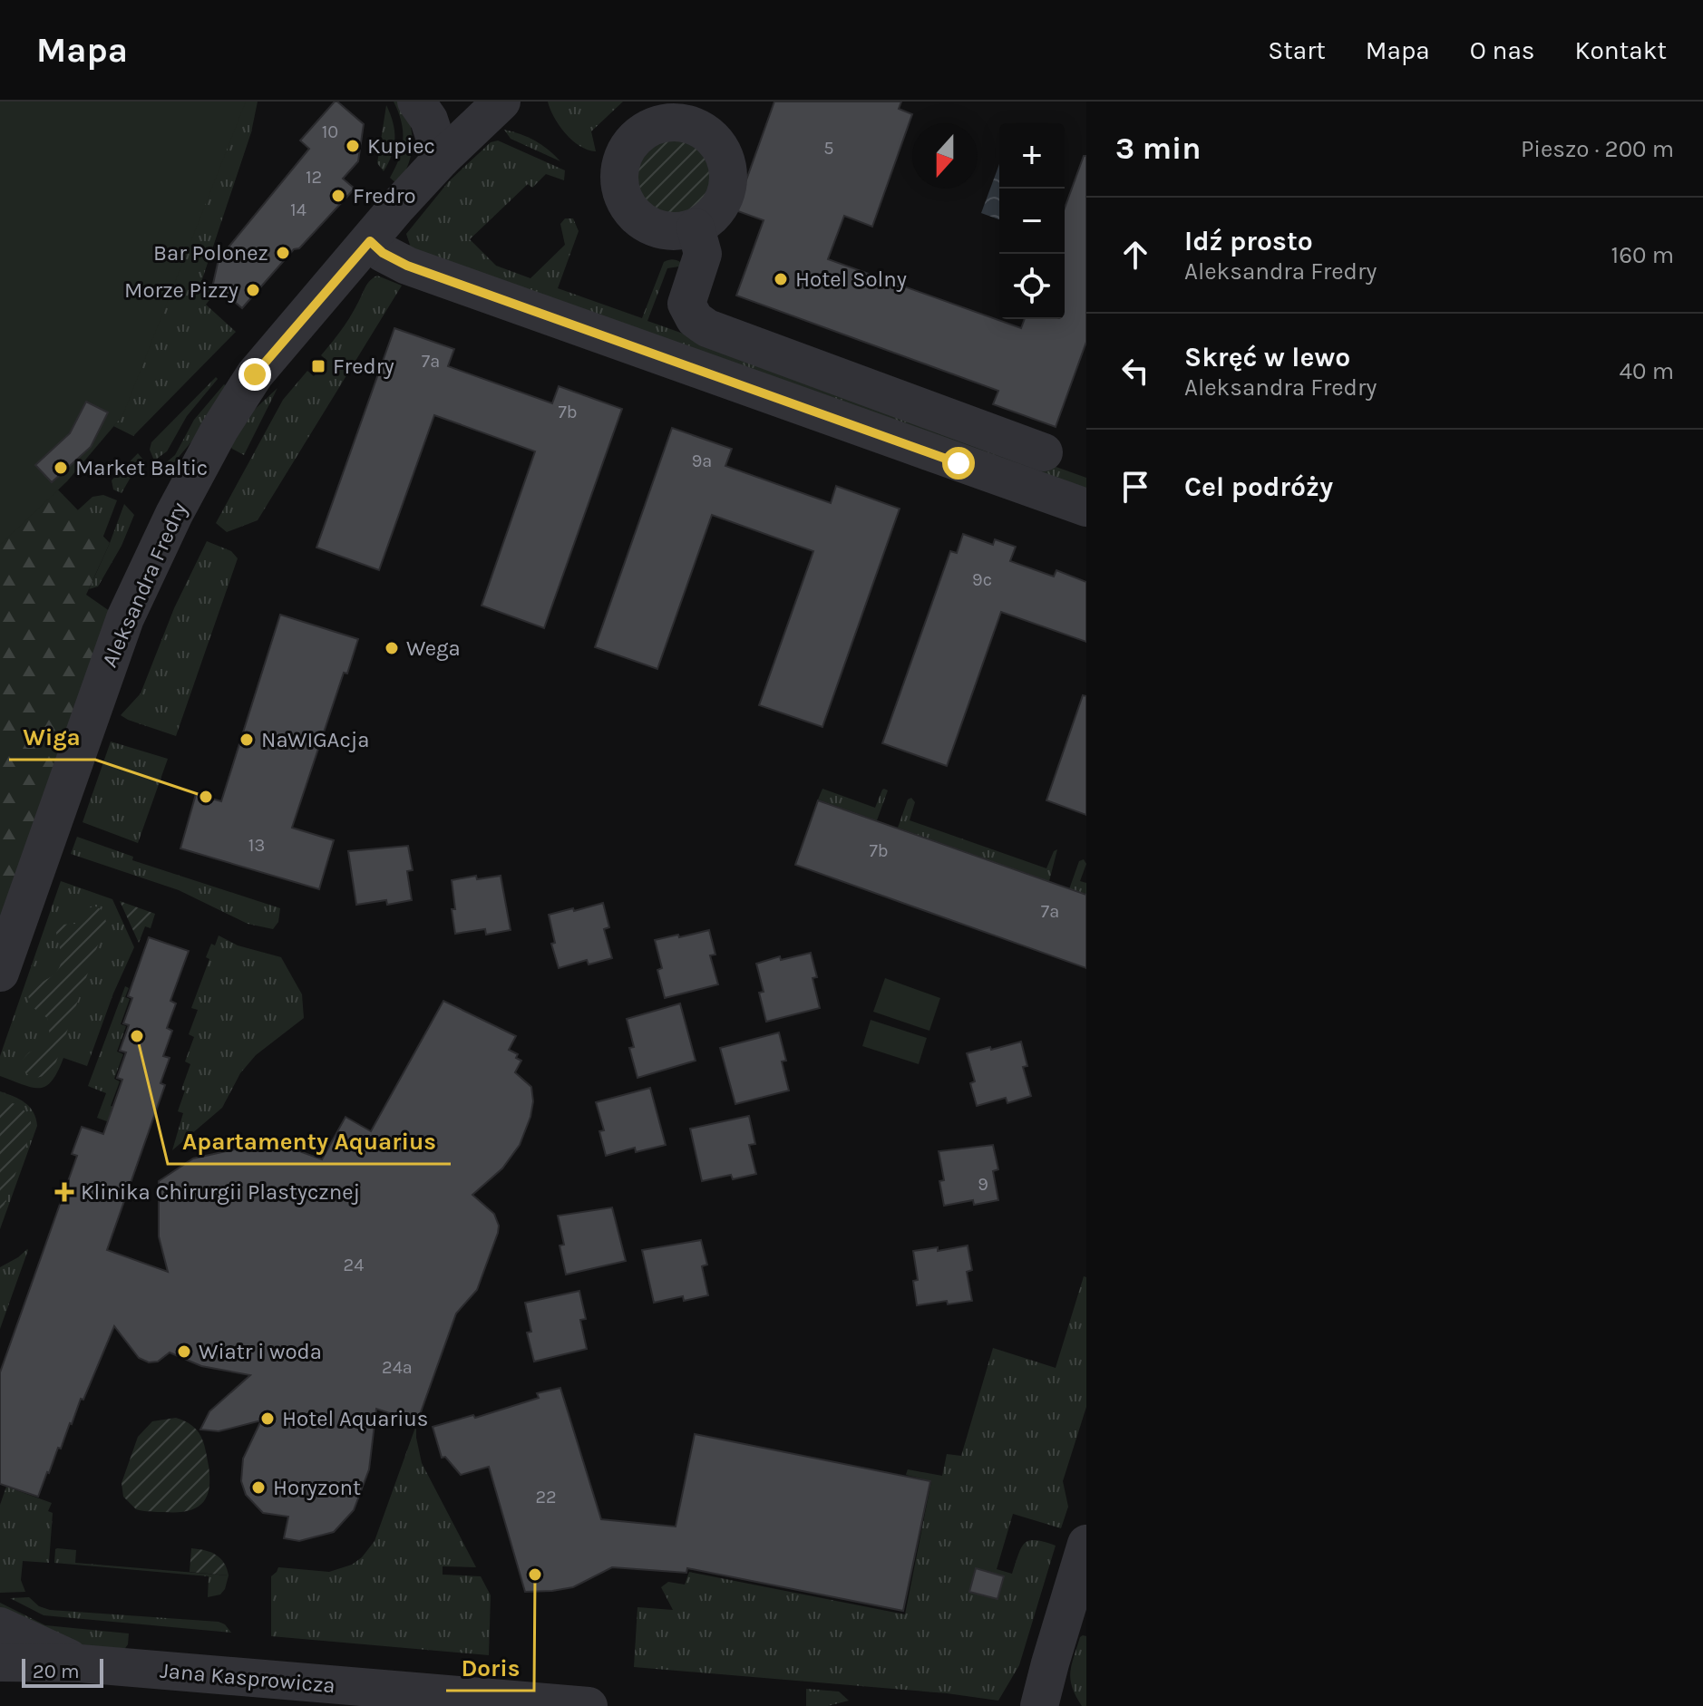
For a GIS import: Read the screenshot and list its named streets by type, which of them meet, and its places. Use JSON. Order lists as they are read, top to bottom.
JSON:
{
  "streets": {
    "street": ["Aleksandra Fredry", "Jana Kasprowicza"]
  },
  "places": {
    "other": [
      "Kupiec",
      "Fredro",
      "Bar Polonez",
      "Hotel Solny",
      "Morze Pizzy",
      "Market Baltic",
      "Wega",
      "NaWIGAcja",
      "Wiga",
      "Apartamenty Aquarius",
      "Wiatr i woda",
      "Hotel Aquarius",
      "Horyzont",
      "Doris"
    ],
    "transit": ["Fredry"],
    "health": ["Klinika Chirurgii Plastycznej"]
  },
  "house_numbers": [
    "10",
    "5",
    "12",
    "14",
    "7a",
    "7b",
    "9a",
    "9c",
    "13",
    "7b",
    "7a",
    "9",
    "24",
    "24a",
    "22"
  ],
  "scale_bar": "20 m",
  "north": "bottom",
  "page": {
    "header": "Mapa",
    "nav": [
      "Start",
      "Mapa",
      "O nas",
      "Kontakt"
    ],
    "heading": ["3 min", "Pieszo · 200 m"],
    "map_buttons": ["+", "−"],
    "list": [
      ["Idź prosto", "Aleksandra Fredry", "160 m"],
      ["Skręć w lewo", "Aleksandra Fredry", "40 m"],
      "Cel podróży"
    ],
    "scale": "20 m"
  }
}
